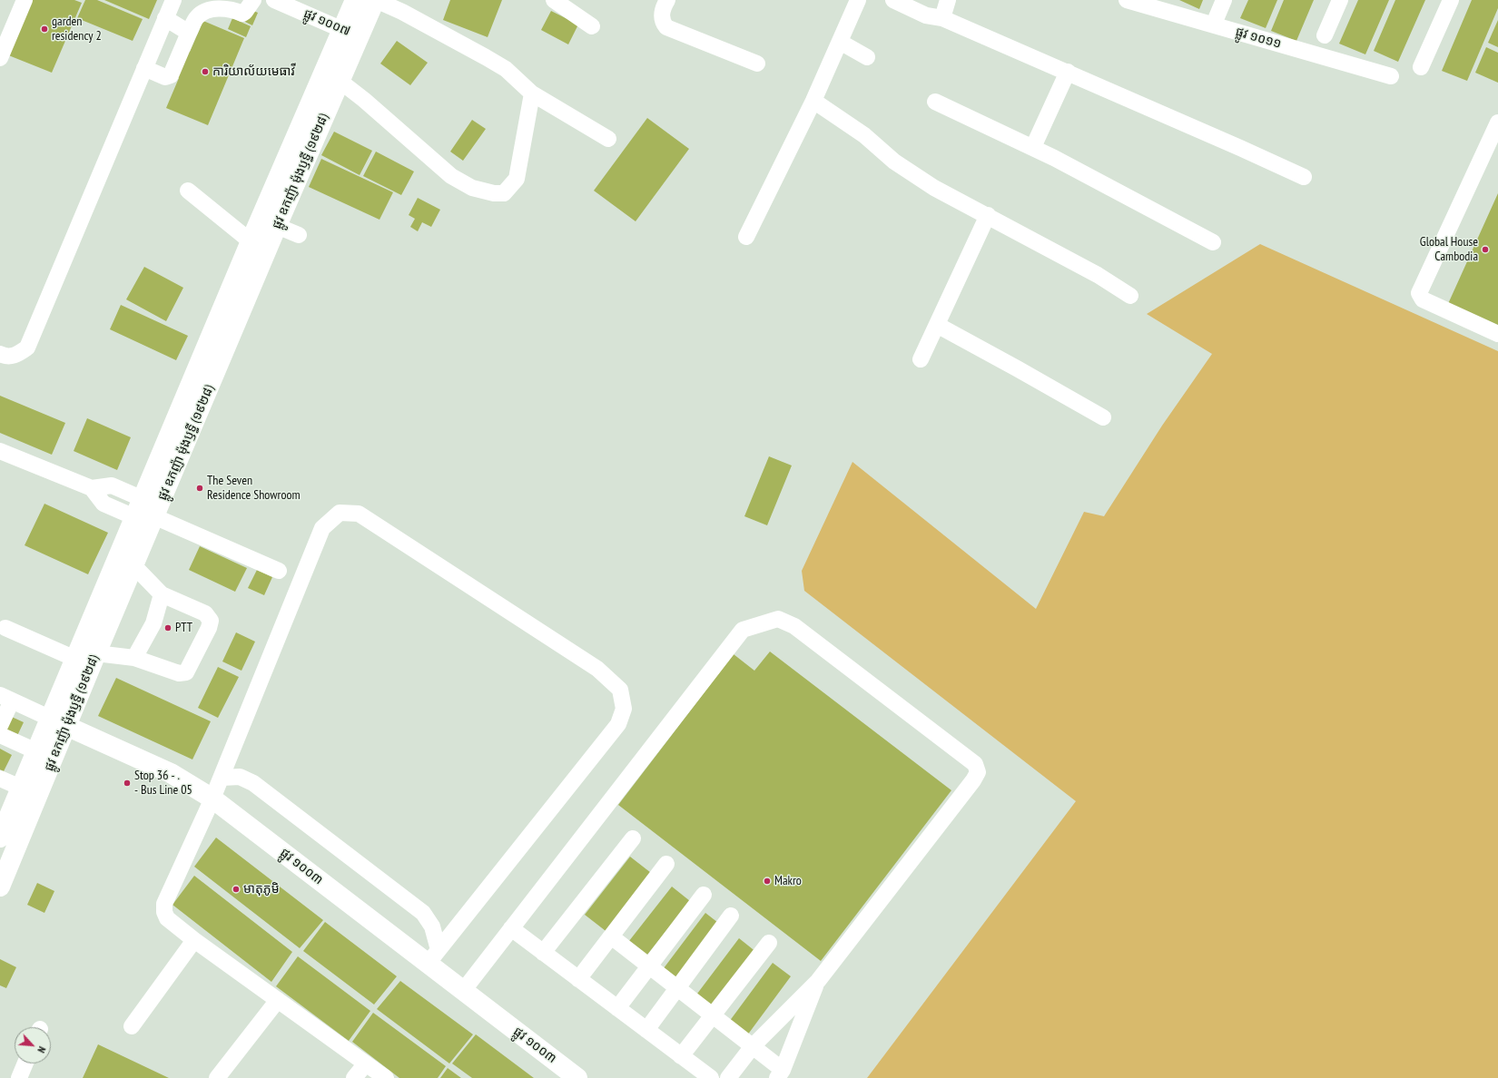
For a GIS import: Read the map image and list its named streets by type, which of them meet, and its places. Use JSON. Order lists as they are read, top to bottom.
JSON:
{
  "streets": {
    "main road": ["ផ្លូវ ឧកញ៉ា ម៉ុងឫទ្ធី (១៩២៨)", "ផ្លូវ ១០០៣"],
    "street": ["ផ្លូវ ១០០៧", "ផ្លូវ ១០១១"]
  },
  "crossings": [
    ["ផ្លូវ ១០០៧", "ផ្លូវ ឧកញ៉ា ម៉ុងឫទ្ធី (១៩២៨)"],
    ["ផ្លូវ ឧកញ៉ា ម៉ុងឫទ្ធី (១៩២៨)", "ផ្លូវ ១០០៣"]
  ],
  "places": [
    "garden residency 2",
    "ការិយាល័យមេធាវី",
    "Global House Cambodia",
    "The Seven Residence Showroom",
    "PTT",
    "Stop 36 - . - Bus Line 05",
    "Makro",
    "មាតុភូមិ"
  ],
  "north": "bottom right"
}
